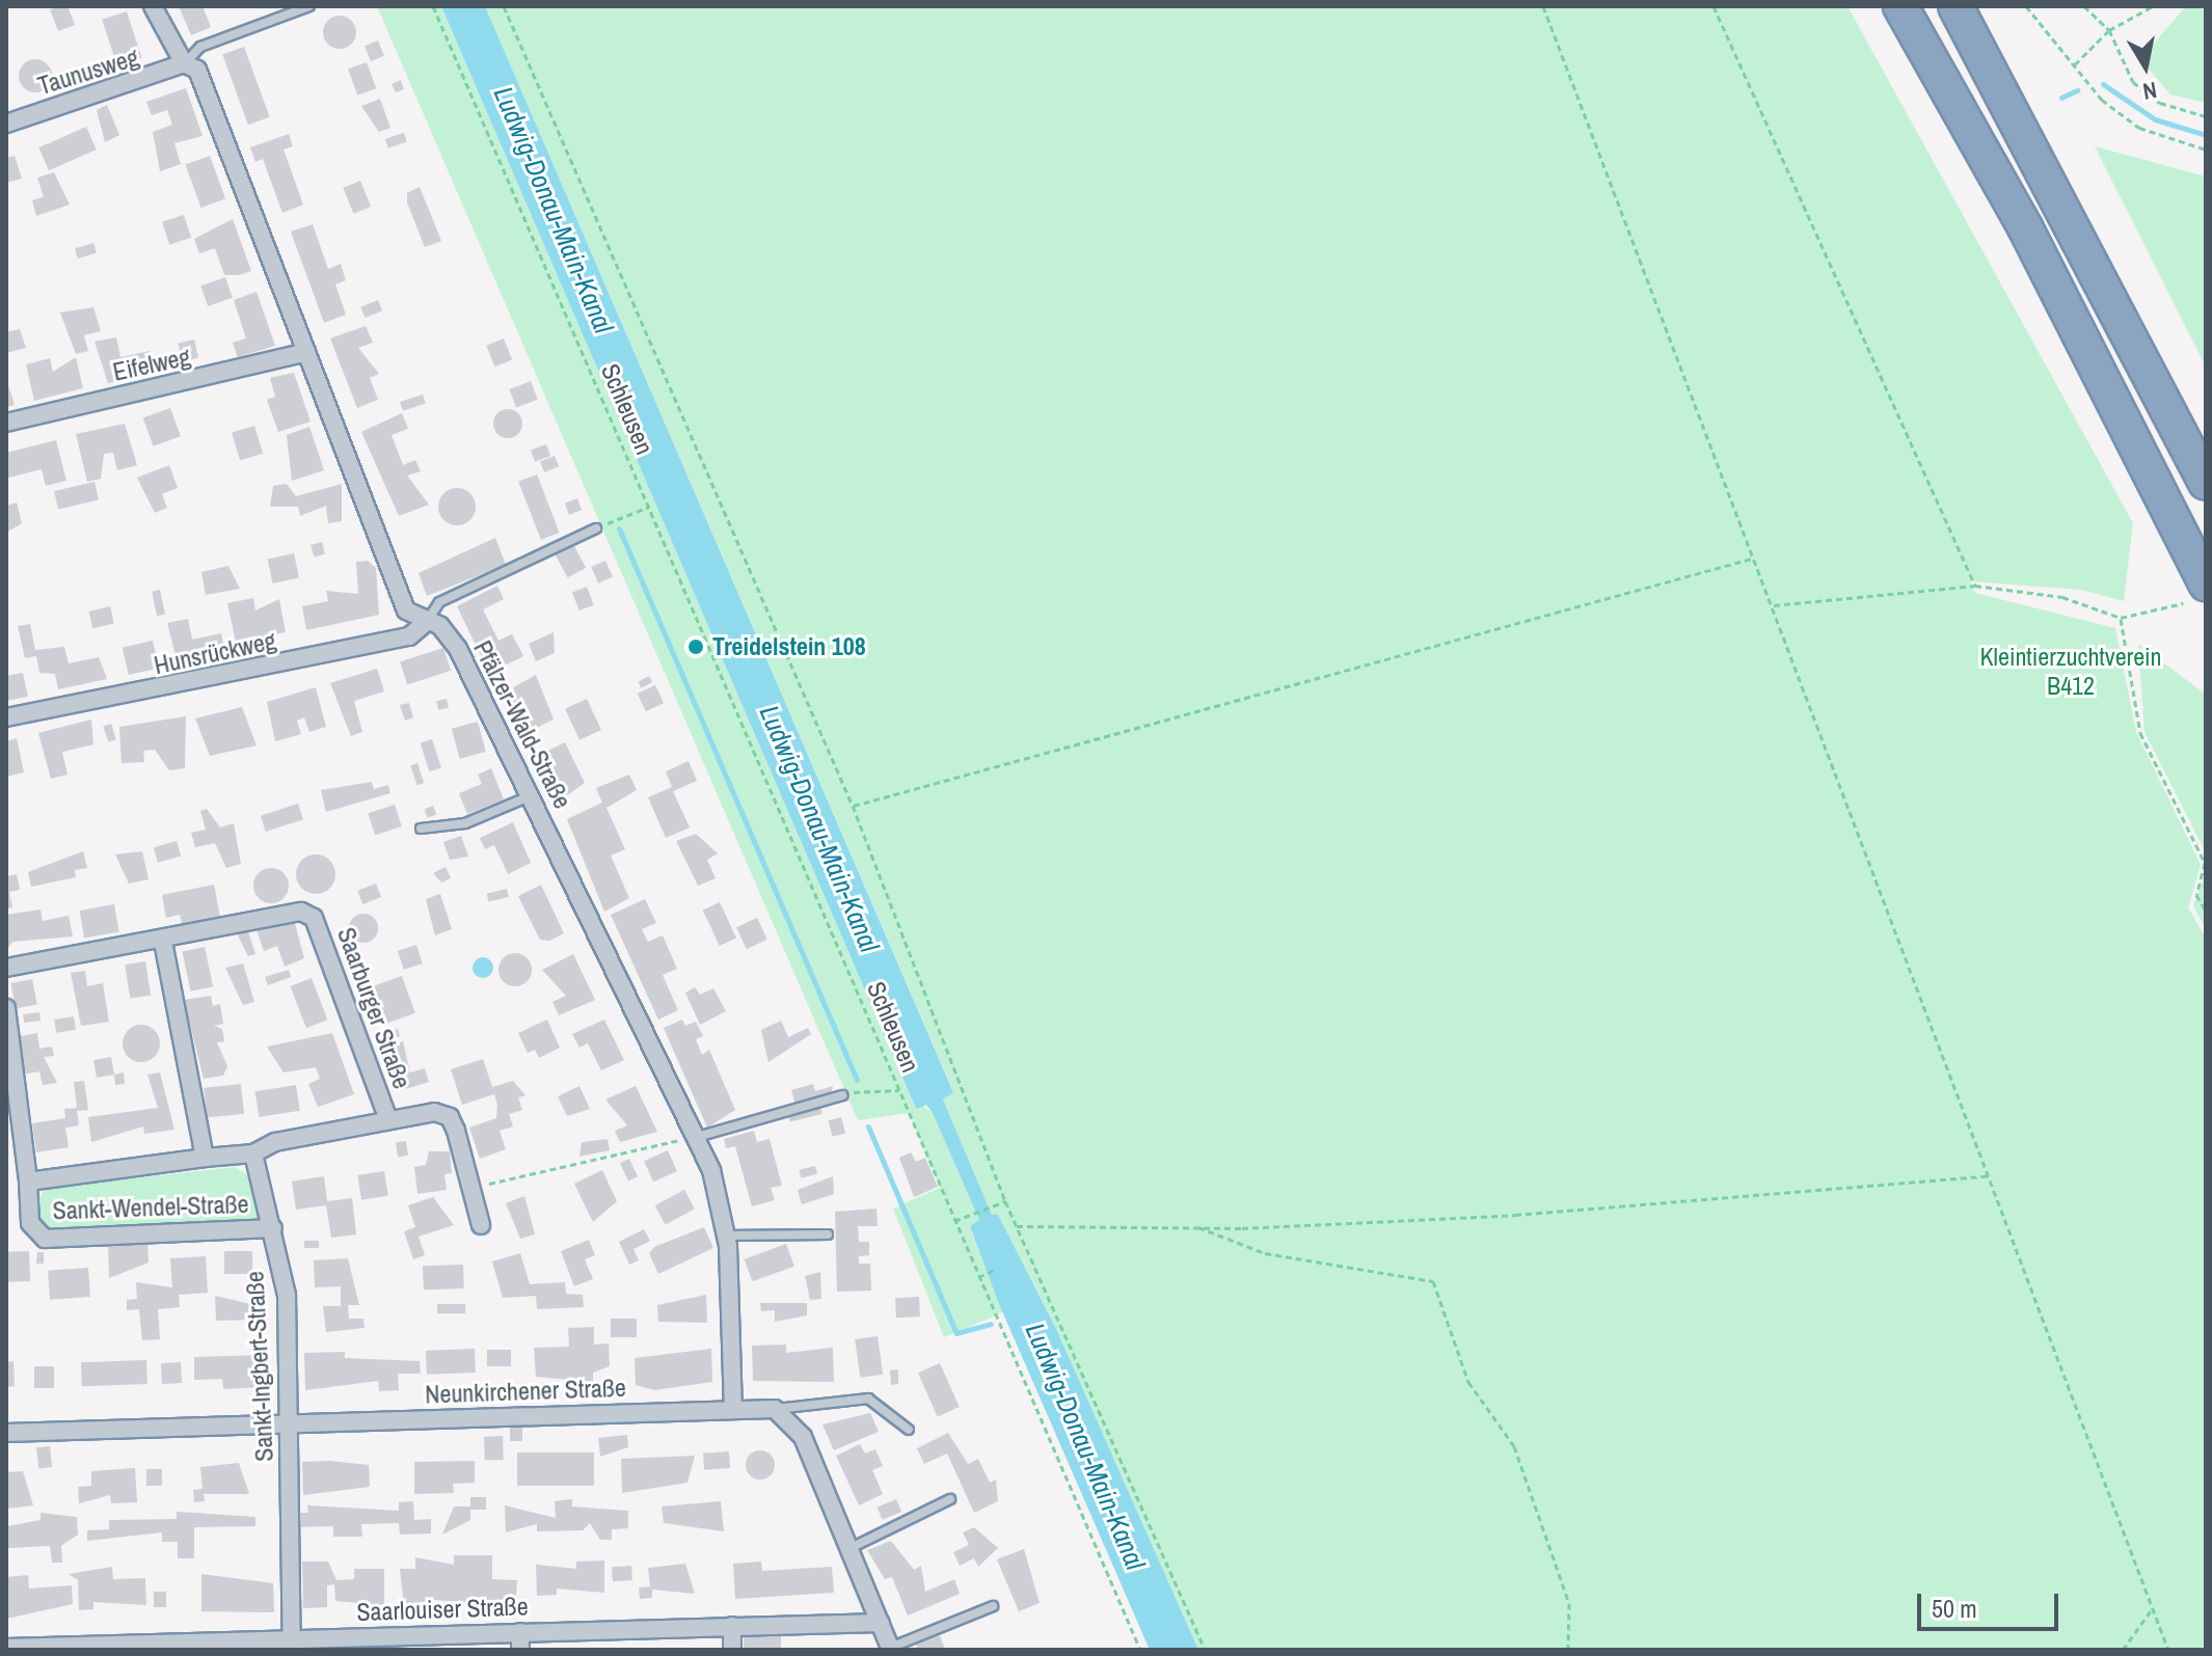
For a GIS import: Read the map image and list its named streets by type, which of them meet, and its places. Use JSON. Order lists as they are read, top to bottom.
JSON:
{
  "streets": {
    "street": [
      "Taunusweg",
      "Eifelweg",
      "Hunsrückweg",
      "Pfälzer-Wald-Straße",
      "Saarburger Straße",
      "Sankt-Wendel-Straße",
      "Sankt-Ingbert-Straße",
      "Neunkirchener Straße",
      "Saarlouiser Straße"
    ],
    "path": ["Schleusen"]
  },
  "crossings": [
    ["Taunusweg", "Pfälzer-Wald-Straße"],
    ["Eifelweg", "Pfälzer-Wald-Straße"],
    ["Hunsrückweg", "Pfälzer-Wald-Straße"],
    ["Pfälzer-Wald-Straße", "Neunkirchener Straße"],
    ["Saarburger Straße", "Sankt-Ingbert-Straße"],
    ["Sankt-Wendel-Straße", "Sankt-Ingbert-Straße"],
    ["Sankt-Ingbert-Straße", "Neunkirchener Straße"],
    ["Sankt-Ingbert-Straße", "Saarlouiser Straße"]
  ],
  "water": ["Ludwig-Donau-Main-Kanal"],
  "parks": ["Kleintierzuchtverein B412"],
  "places": ["Treidelstein 108"],
  "scale_bar": "50 m",
  "north": "bottom"
}
